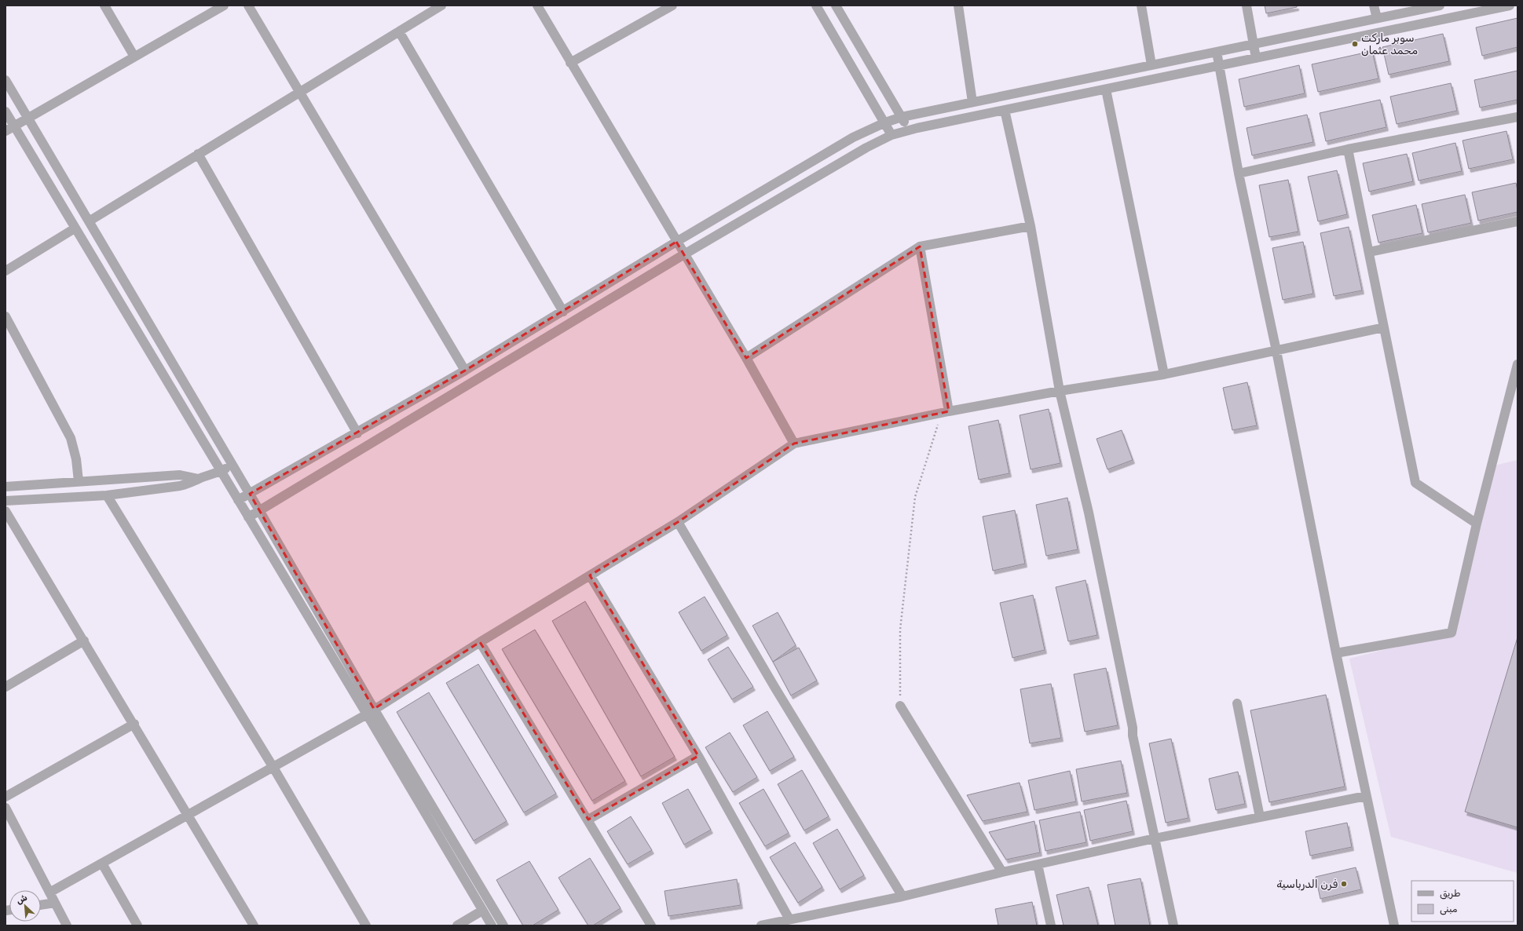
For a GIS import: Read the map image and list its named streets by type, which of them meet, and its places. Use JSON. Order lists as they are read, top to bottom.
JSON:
{
  "places": ["سوبر ماركت محمد عثمان", "فرن الدرباسية"],
  "legend": ["طريق", "مبنى"],
  "north": "top left"
}
